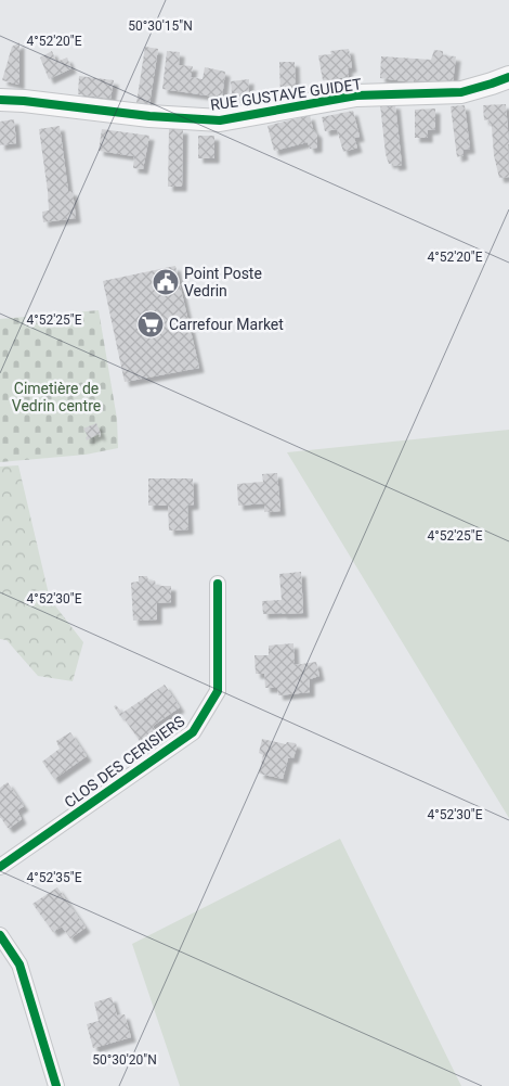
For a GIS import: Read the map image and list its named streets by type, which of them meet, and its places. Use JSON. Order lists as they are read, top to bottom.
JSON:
{
  "streets": {
    "street": ["RUE GUSTAVE GUIDET", "CLOS DES CERISIERS"]
  },
  "parks": ["Cimetière de Vedrin centre"],
  "places": {
    "public building": ["Point Poste Vedrin"],
    "supermarket": ["Carrefour Market"]
  },
  "coordinates": [
    "50°30'15\"N",
    "4°52'20\"E",
    "4°52'25\"E",
    "4°52'30\"E",
    "4°52'35\"E",
    "50°30'20\"N"
  ]
}
